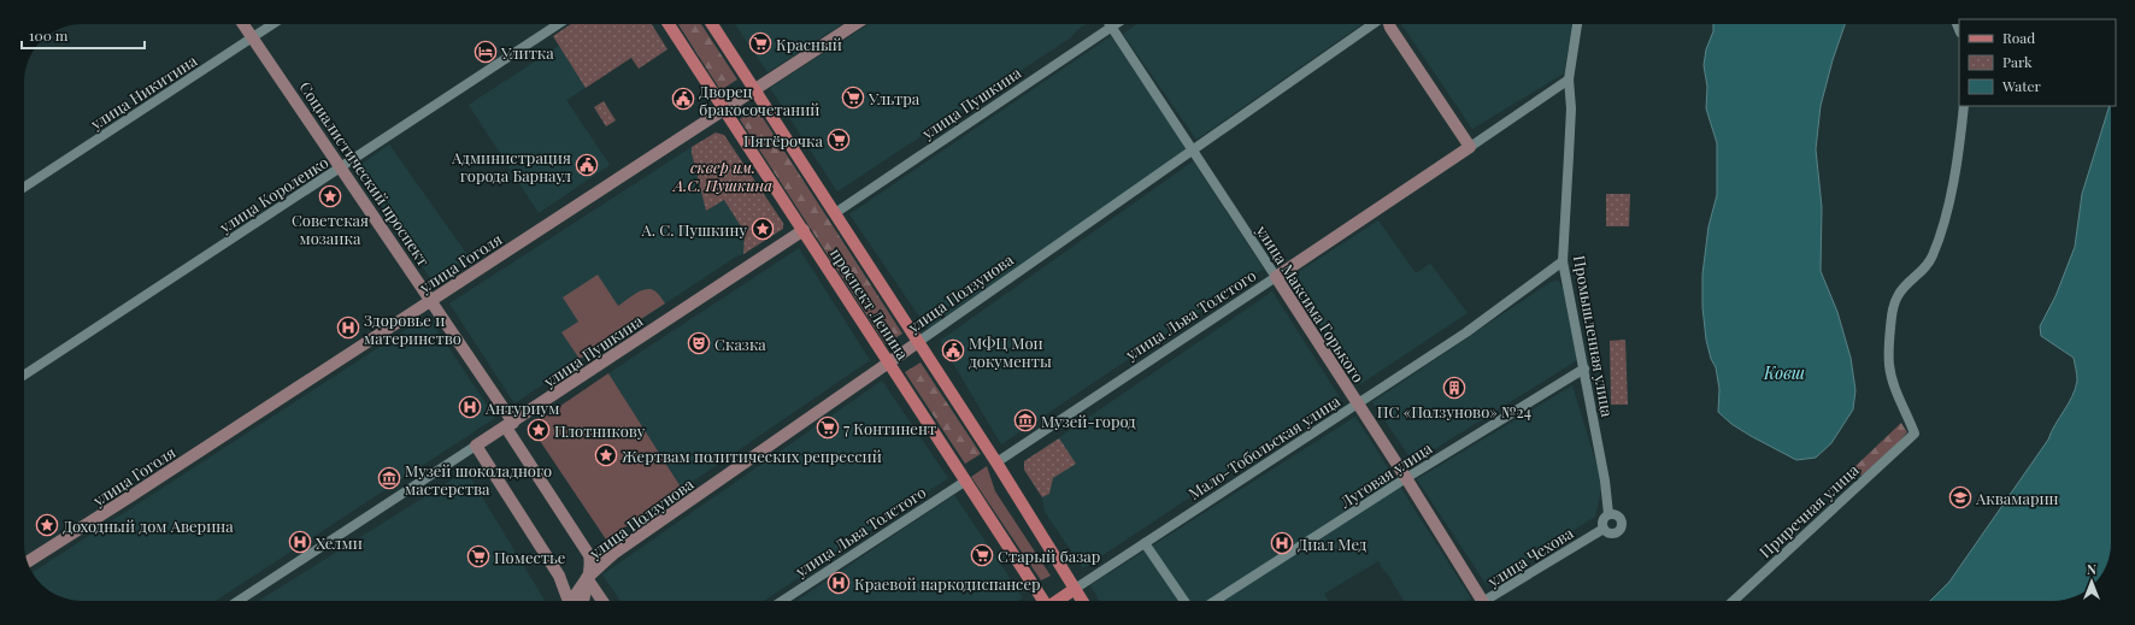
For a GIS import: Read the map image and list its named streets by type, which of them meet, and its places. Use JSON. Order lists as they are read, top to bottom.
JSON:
{
  "streets": {
    "main road": ["проспект Ленина"],
    "street": [
      "улица Никитина",
      "улица Пушкина",
      "Социалистический проспект",
      "улица Короленко",
      "улица Гоголя",
      "улица Ползунова",
      "улица Максима Горького",
      "улица Льва Толстого",
      "Промышленная улица",
      "Мало-Тобольская улица",
      "Луговая улица",
      "Приречная улица",
      "улица Чехова"
    ]
  },
  "crossings": [
    ["улица Никитина", "Социалистический проспект"],
    ["улица Пушкина", "Социалистический проспект"],
    ["улица Пушкина", "проспект Ленина"],
    ["улица Пушкина", "улица Максима Горького"],
    ["Социалистический проспект", "улица Короленко"],
    ["Социалистический проспект", "улица Гоголя"],
    ["Социалистический проспект", "улица Ползунова"],
    ["улица Гоголя", "проспект Ленина"],
    ["улица Ползунова", "проспект Ленина"],
    ["улица Ползунова", "улица Максима Горького"],
    ["проспект Ленина", "улица Льва Толстого"],
    ["проспект Ленина", "Мало-Тобольская улица"],
    ["улица Максима Горького", "улица Льва Толстого"],
    ["улица Максима Горького", "Мало-Тобольская улица"],
    ["улица Максима Горького", "Луговая улица"],
    ["улица Льва Толстого", "Промышленная улица"],
    ["Промышленная улица", "Мало-Тобольская улица"],
    ["Промышленная улица", "Луговая улица"],
    ["Промышленная улица", "улица Чехова"]
  ],
  "water": ["Ковш"],
  "parks": ["сквер им. А.С. Пушкина"],
  "places": {
    "supermarket": [
      "Красный",
      "Ультра",
      "Пятёрочка",
      "7 Континент",
      "Старый базар",
      "Поместье"
    ],
    "hotel": ["Улитка"],
    "public building": ["Дворец бракосочетаний", "Администрация города Барнаул", "МФЦ Мои документы"],
    "place": [
      "Советская мозаика",
      "А. С. Пушкину",
      "Плотникову",
      "Жертвам политических репрессий",
      "Доходный дом Аверина"
    ],
    "hospital": [
      "Здоровье и материнство",
      "Антуриум",
      "Хелми",
      "Диал Мед",
      "Краевой наркодиспансер"
    ],
    "theatre": ["Сказка"],
    "building": ["ПС «Ползуново» №24"],
    "museum": ["Музей-город", "Музей шоколадного мастерства"],
    "school or university": ["Аквамарин"]
  },
  "legend": ["Road", "Park", "Water"],
  "scale_bar": "100 m",
  "north": "top"
}
